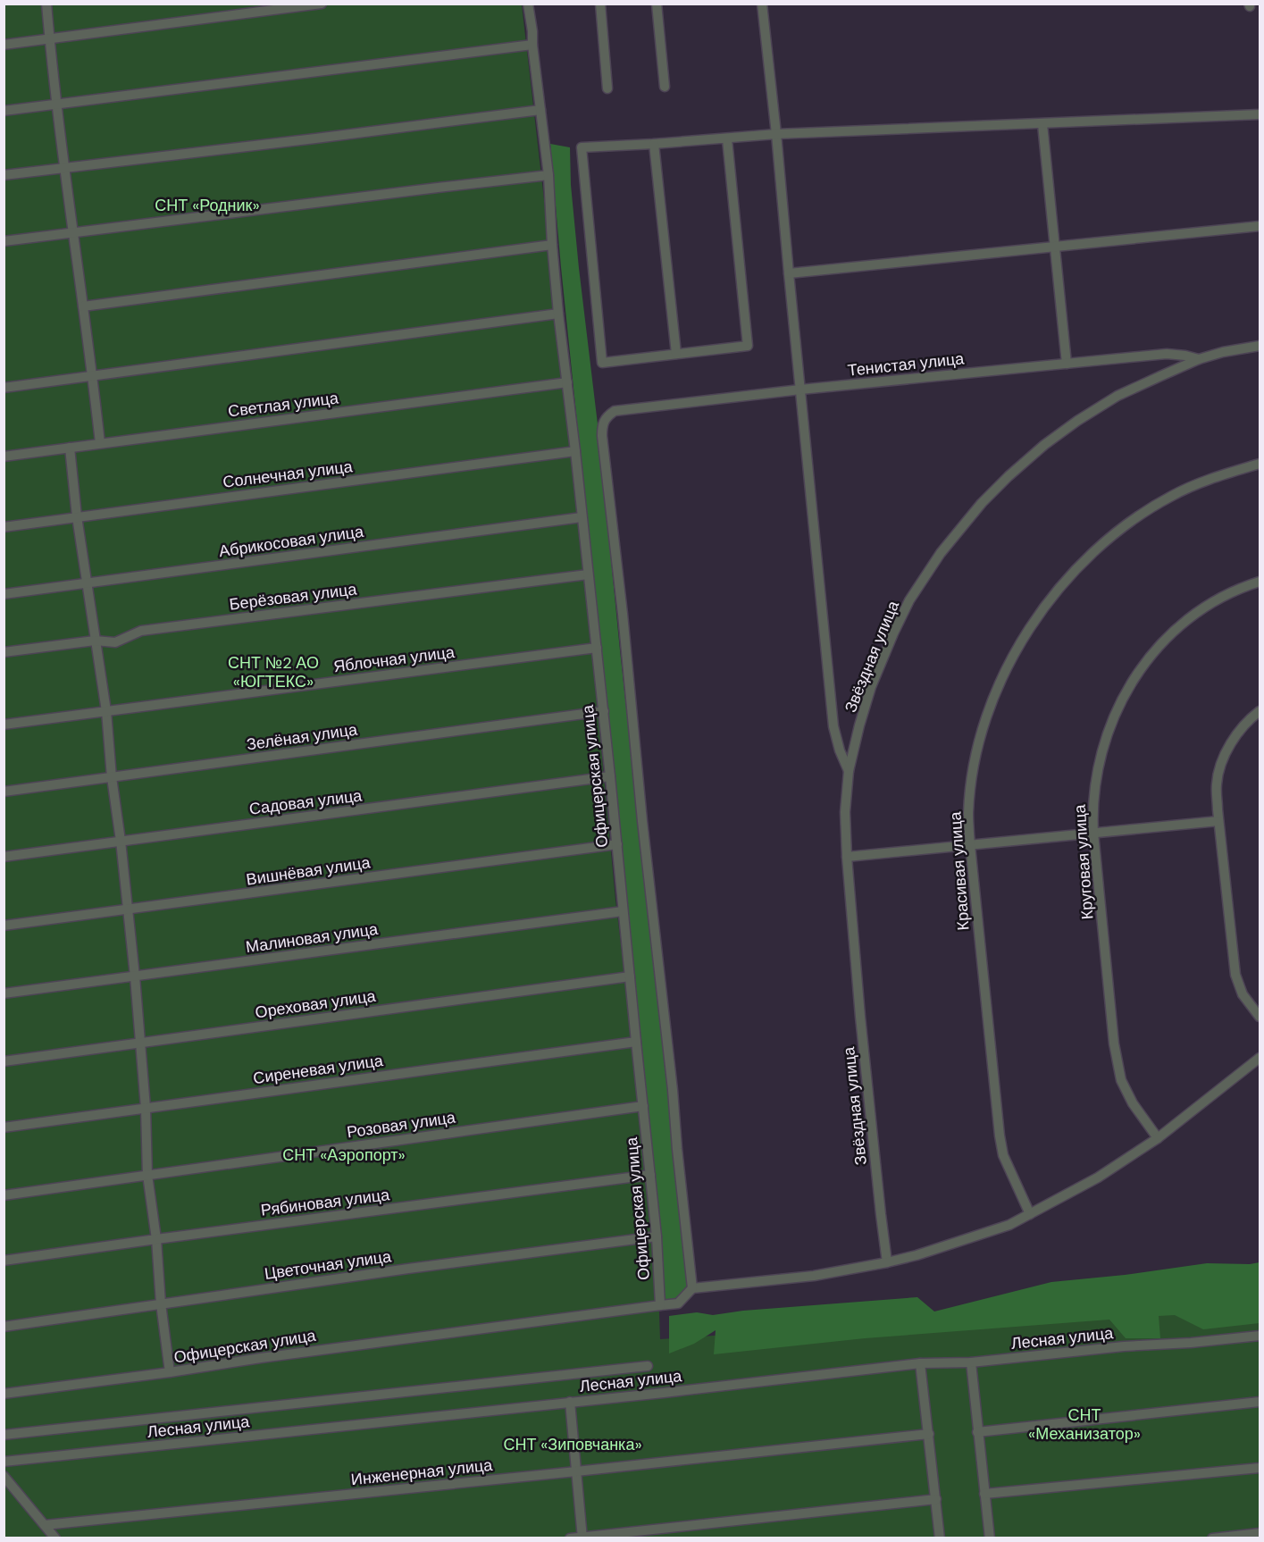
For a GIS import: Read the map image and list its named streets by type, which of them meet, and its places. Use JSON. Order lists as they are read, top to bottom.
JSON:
{
  "streets": {
    "street": [
      "Тенистая улица",
      "Светлая улица",
      "Солнечная улица",
      "Абрикосовая улица",
      "Берёзовая улица",
      "Звёздная улица",
      "Яблочная улица",
      "Зелёная улица",
      "Офицерская улица",
      "Садовая улица",
      "Круговая улица",
      "Вишнёвая улица",
      "Красивая улица",
      "Малиновая улица",
      "Ореховая улица",
      "Сиреневая улица",
      "Розовая улица",
      "Рябиновая улица",
      "Цветочная улица",
      "Лесная улица",
      "Инженерная улица"
    ]
  },
  "crossings": [
    ["Тенистая улица", "Звёздная улица"],
    ["Светлая улица", "Офицерская улица"],
    ["Солнечная улица", "Офицерская улица"],
    ["Абрикосовая улица", "Офицерская улица"],
    ["Берёзовая улица", "Офицерская улица"],
    ["Яблочная улица", "Офицерская улица"],
    ["Зелёная улица", "Офицерская улица"],
    ["Офицерская улица", "Садовая улица"],
    ["Офицерская улица", "Вишнёвая улица"],
    ["Офицерская улица", "Малиновая улица"],
    ["Офицерская улица", "Ореховая улица"],
    ["Офицерская улица", "Сиреневая улица"],
    ["Офицерская улица", "Розовая улица"],
    ["Офицерская улица", "Рябиновая улица"],
    ["Офицерская улица", "Цветочная улица"]
  ],
  "parks": [
    "СНТ «Родник»",
    "СНТ №2 АО «ЮГТЕКС»",
    "СНТ «Аэропорт»",
    "СНТ «Механизатор»",
    "СНТ «Зиповчанка»"
  ]
}
